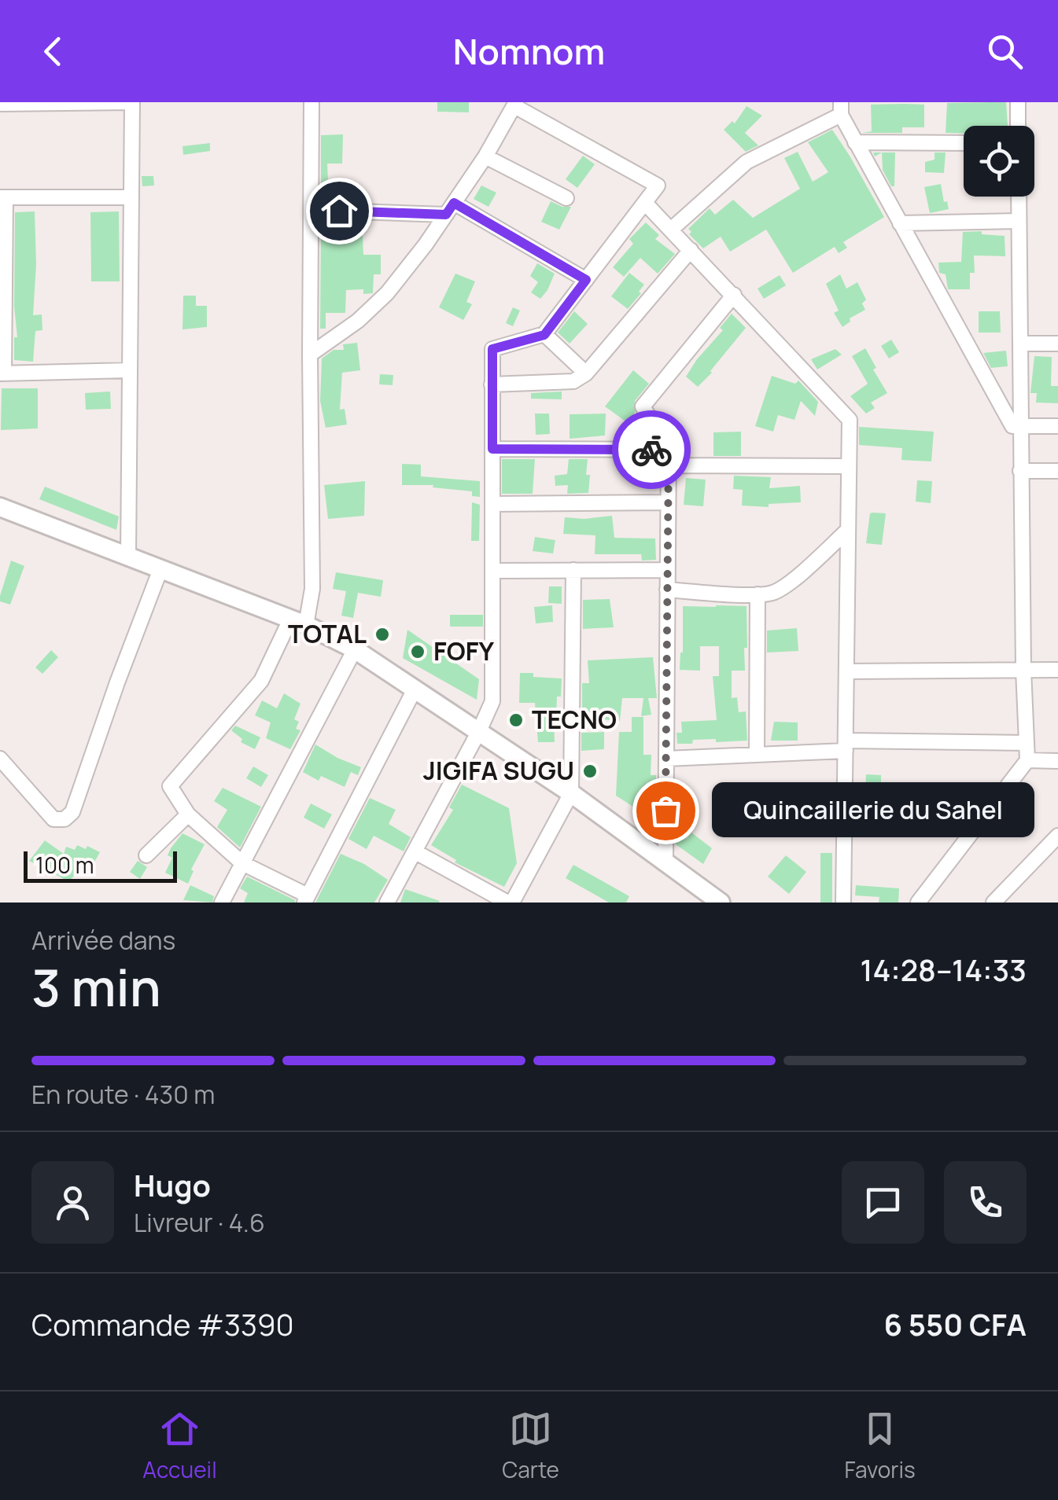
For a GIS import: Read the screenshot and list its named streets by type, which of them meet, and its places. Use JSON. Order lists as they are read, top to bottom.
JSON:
{
  "places": [
    "TOTAL",
    "FOFY",
    "TECNO",
    "JIGIFA SUGU",
    "Quincaillerie du Sahel"
  ],
  "scale_bar": "100 m",
  "page": {
    "header": "Nomnom",
    "bubble": "Quincaillerie du Sahel",
    "scale": "100 m",
    "heading": ["3 min", "Arrivée dans", "14:28–14:33"],
    "panel": [
      "Hugo",
      "Livreur · 4.6",
      "Commande #3390",
      "6 550 CFA"
    ],
    "bar": "En route · 430 m",
    "tabs": ["Accueil", "Carte", "Favoris"]
  }
}
